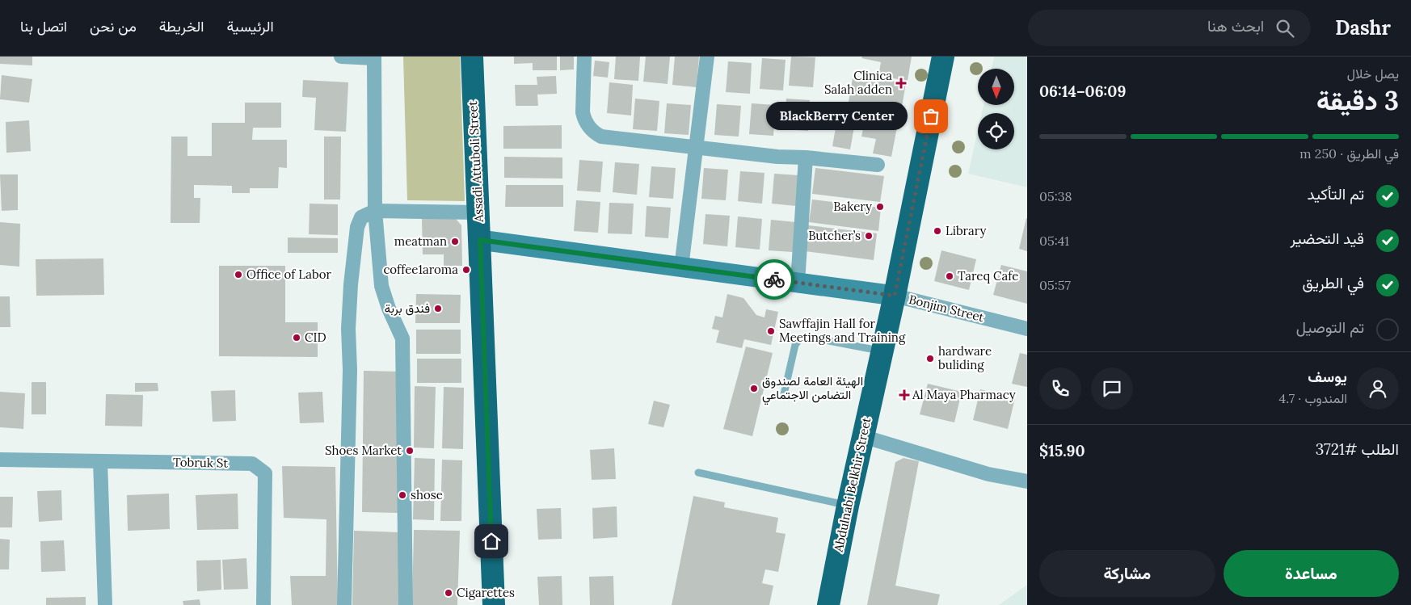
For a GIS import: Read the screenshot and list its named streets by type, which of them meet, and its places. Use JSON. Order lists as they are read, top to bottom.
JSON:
{
  "streets": {
    "highway": ["Assadi Attuboli Street", "Abdulnabi Belkhir Street"],
    "main road": ["Bonjim Street"],
    "street": ["Tobruk St"]
  },
  "crossings": [
    ["Assadi Attuboli Street", "Bonjim Street"],
    ["Bonjim Street", "Abdulnabi Belkhir Street"]
  ],
  "places": {
    "health": ["Clinica Salah adden", "Al Maya Pharmacy"],
    "other": [
      "BlackBerry Center",
      "Bakery",
      "Library",
      "Butcher’s",
      "meatman",
      "coffee1aroma",
      "Office of Labor",
      "Tareq Cafe",
      "فندق بربة",
      "Sawffajin Hall for Meetings and Training",
      "CID",
      "hardware buliding",
      "الهيئة العامة لصندوق التضامن الاجتماعي",
      "Shoes Market",
      "shose",
      "Cigarettes"
    ]
  },
  "north": "bottom",
  "page": {
    "header": "Dashr",
    "search": "ابحث هنا",
    "nav": [
      "الرئيسية",
      "الخريطة",
      "من نحن",
      "اتصل بنا"
    ],
    "heading": ["3 دقيقة", "يصل خلال", "06:09–06:14"],
    "panel": [
      "يوسف",
      "المندوب · 4.7",
      "الطلب #3721",
      "$15.90"
    ],
    "bubble": "BlackBerry Center",
    "bar": "في الطريق · 250 m",
    "list": [
      ["تم التأكيد", "05:38"],
      ["قيد التحضير", "05:41"],
      ["في الطريق", "05:57"],
      "تم التوصيل"
    ],
    "buttons": ["مساعدة", "مشاركة"]
  }
}
